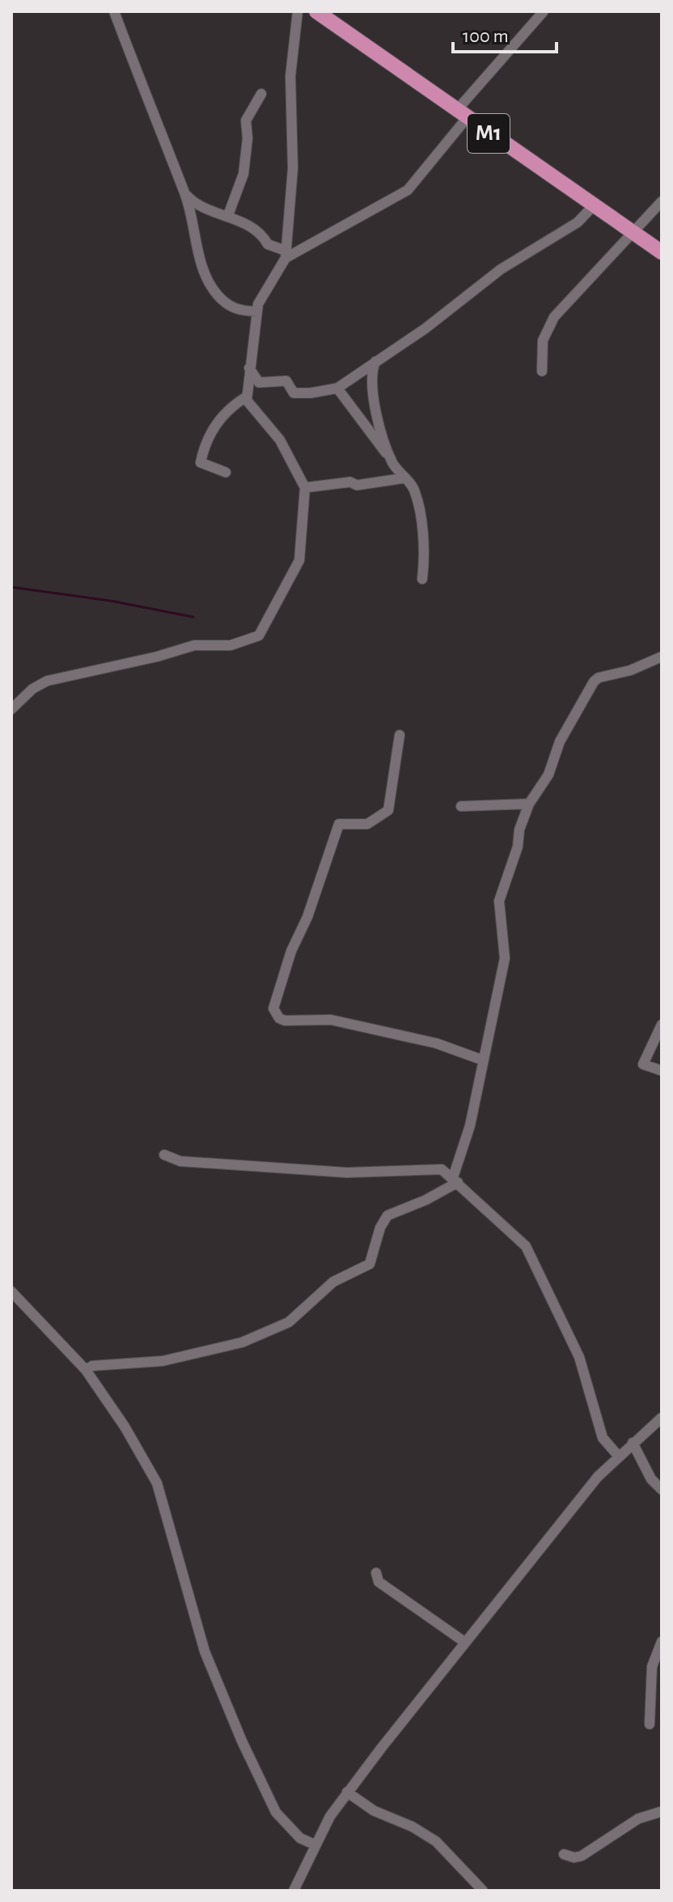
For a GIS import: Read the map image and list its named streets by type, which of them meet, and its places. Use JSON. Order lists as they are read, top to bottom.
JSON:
{
  "streets": {
    "highway": ["M1"]
  },
  "scale_bar": "100 m"
}
